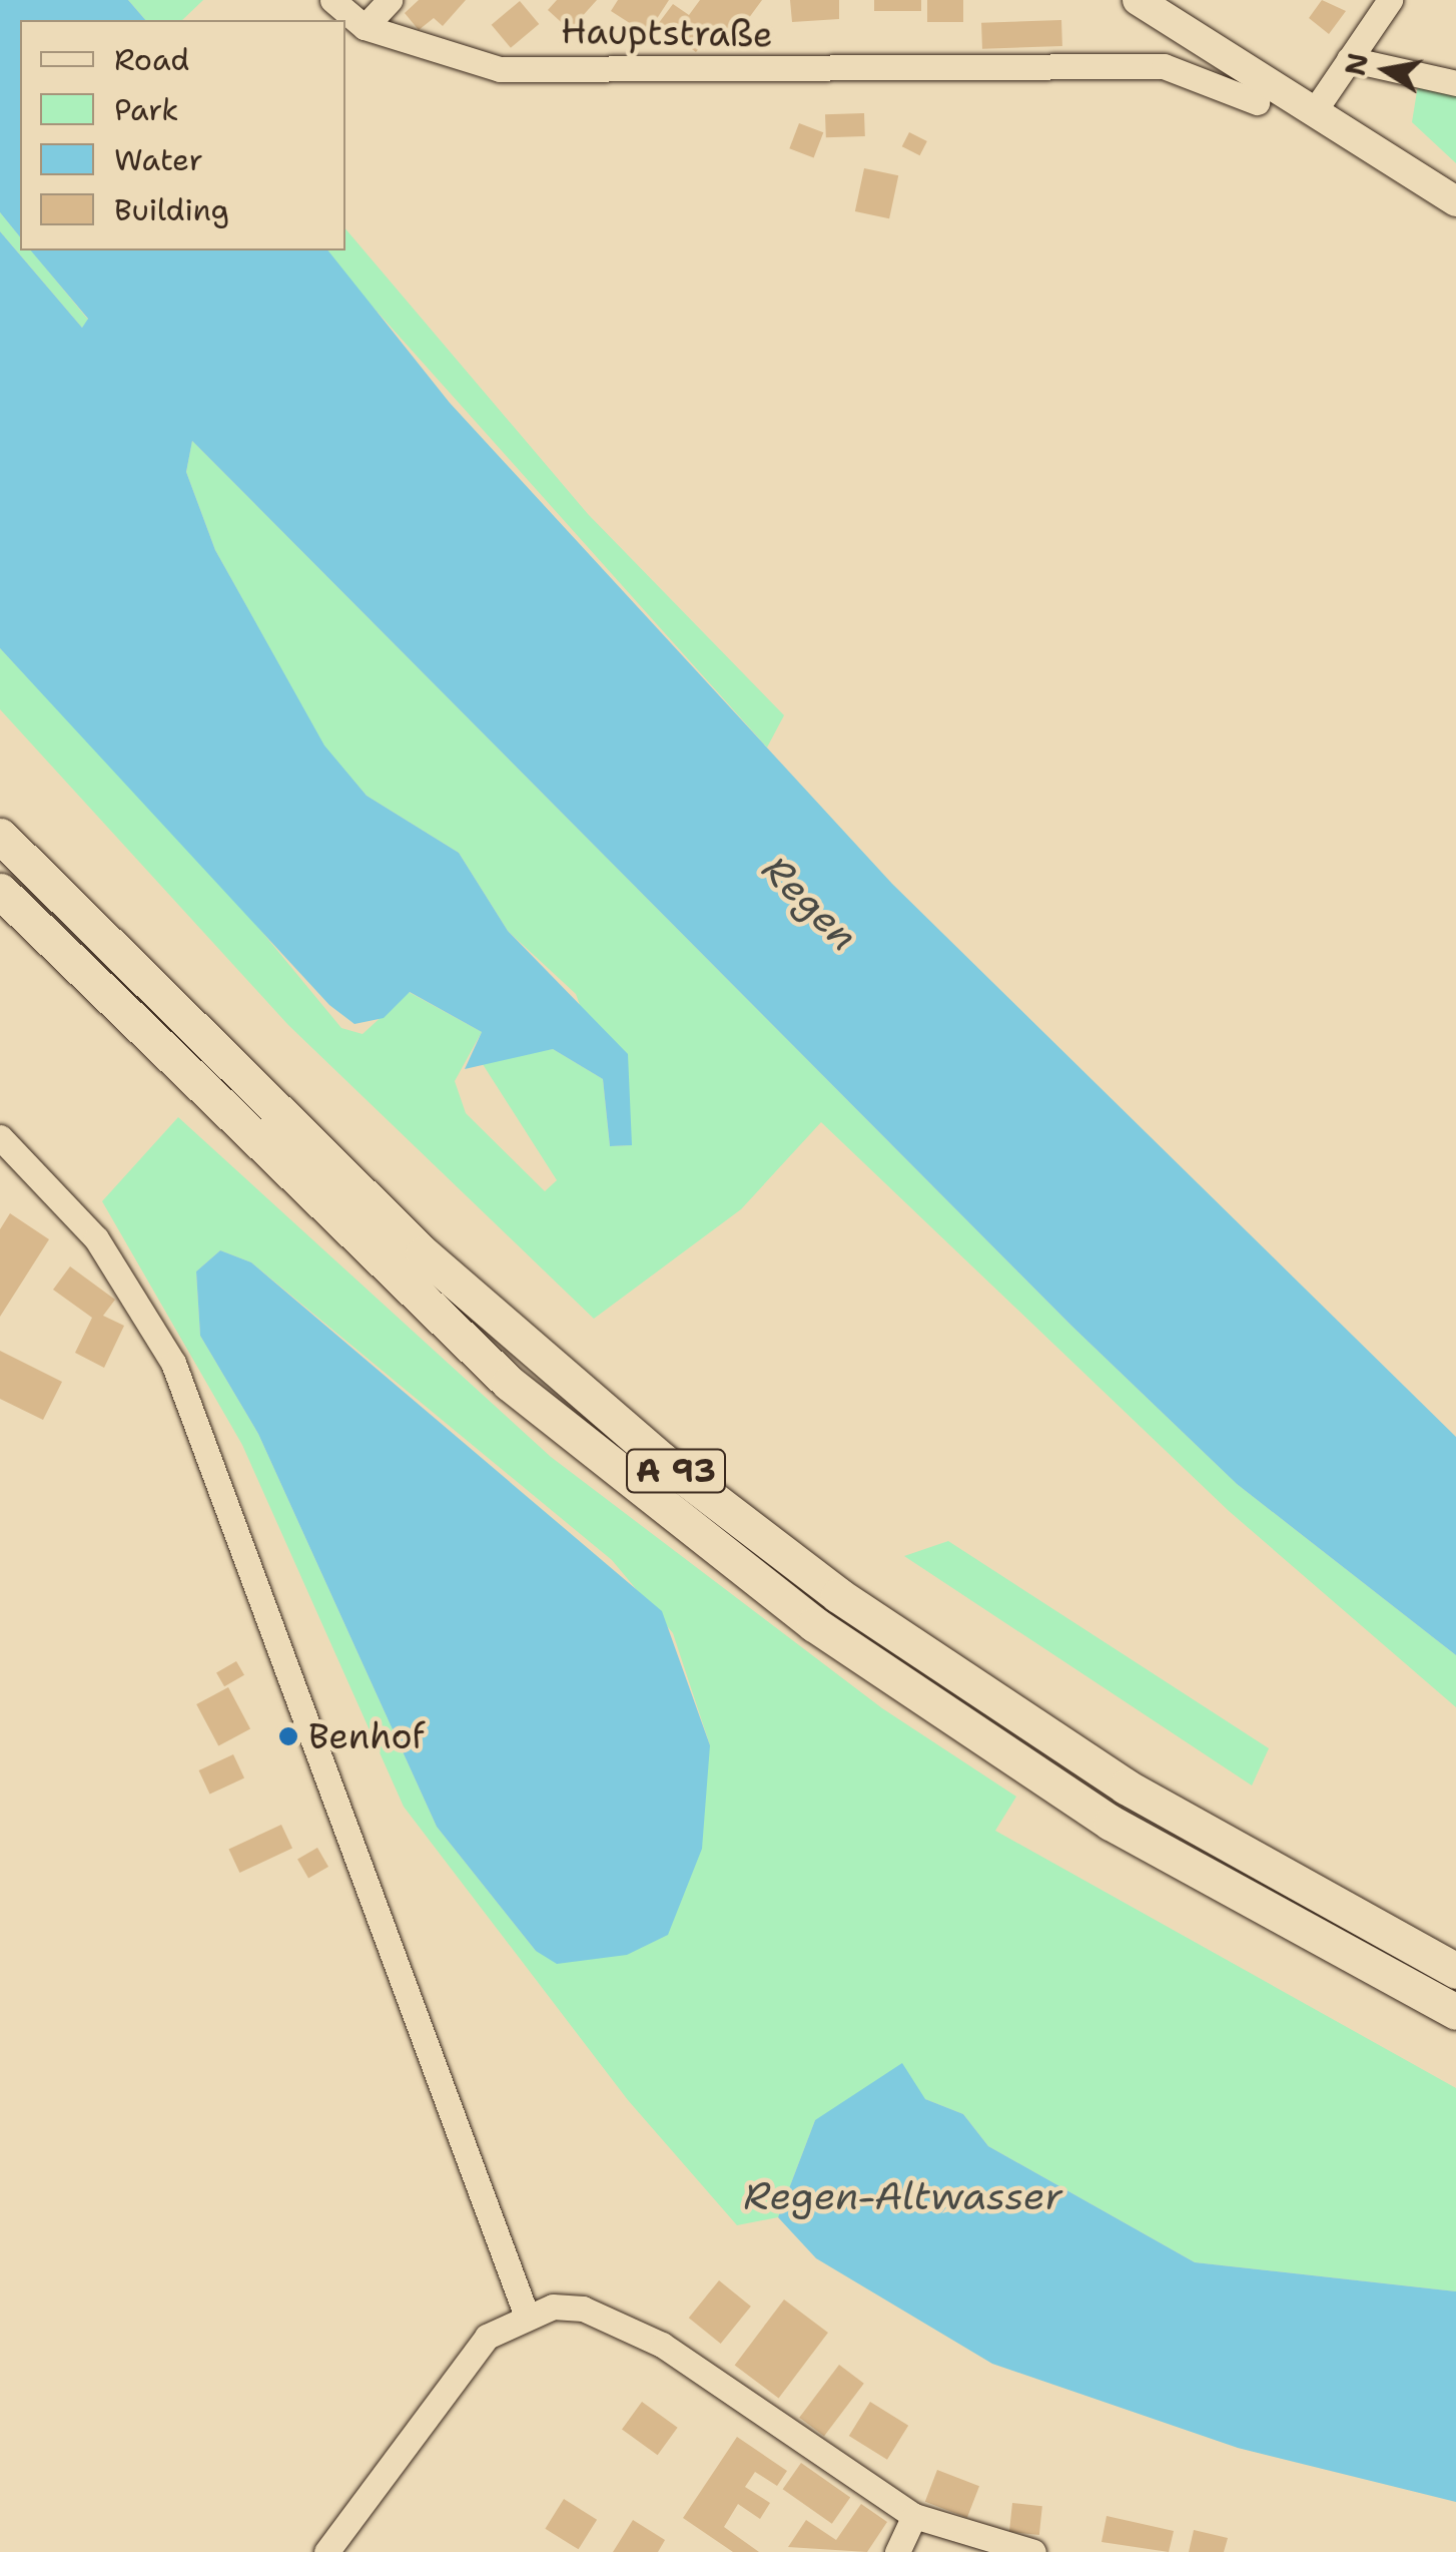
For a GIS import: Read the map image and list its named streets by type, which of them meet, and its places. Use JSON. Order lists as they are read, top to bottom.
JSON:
{
  "streets": {
    "highway": ["A 93"],
    "street": ["Hauptstraße"]
  },
  "water": ["Regen", "Regen-Altwasser"],
  "places": ["Benhof"],
  "legend": [
    "Road",
    "Park",
    "Water",
    "Building"
  ],
  "north": "left"
}
